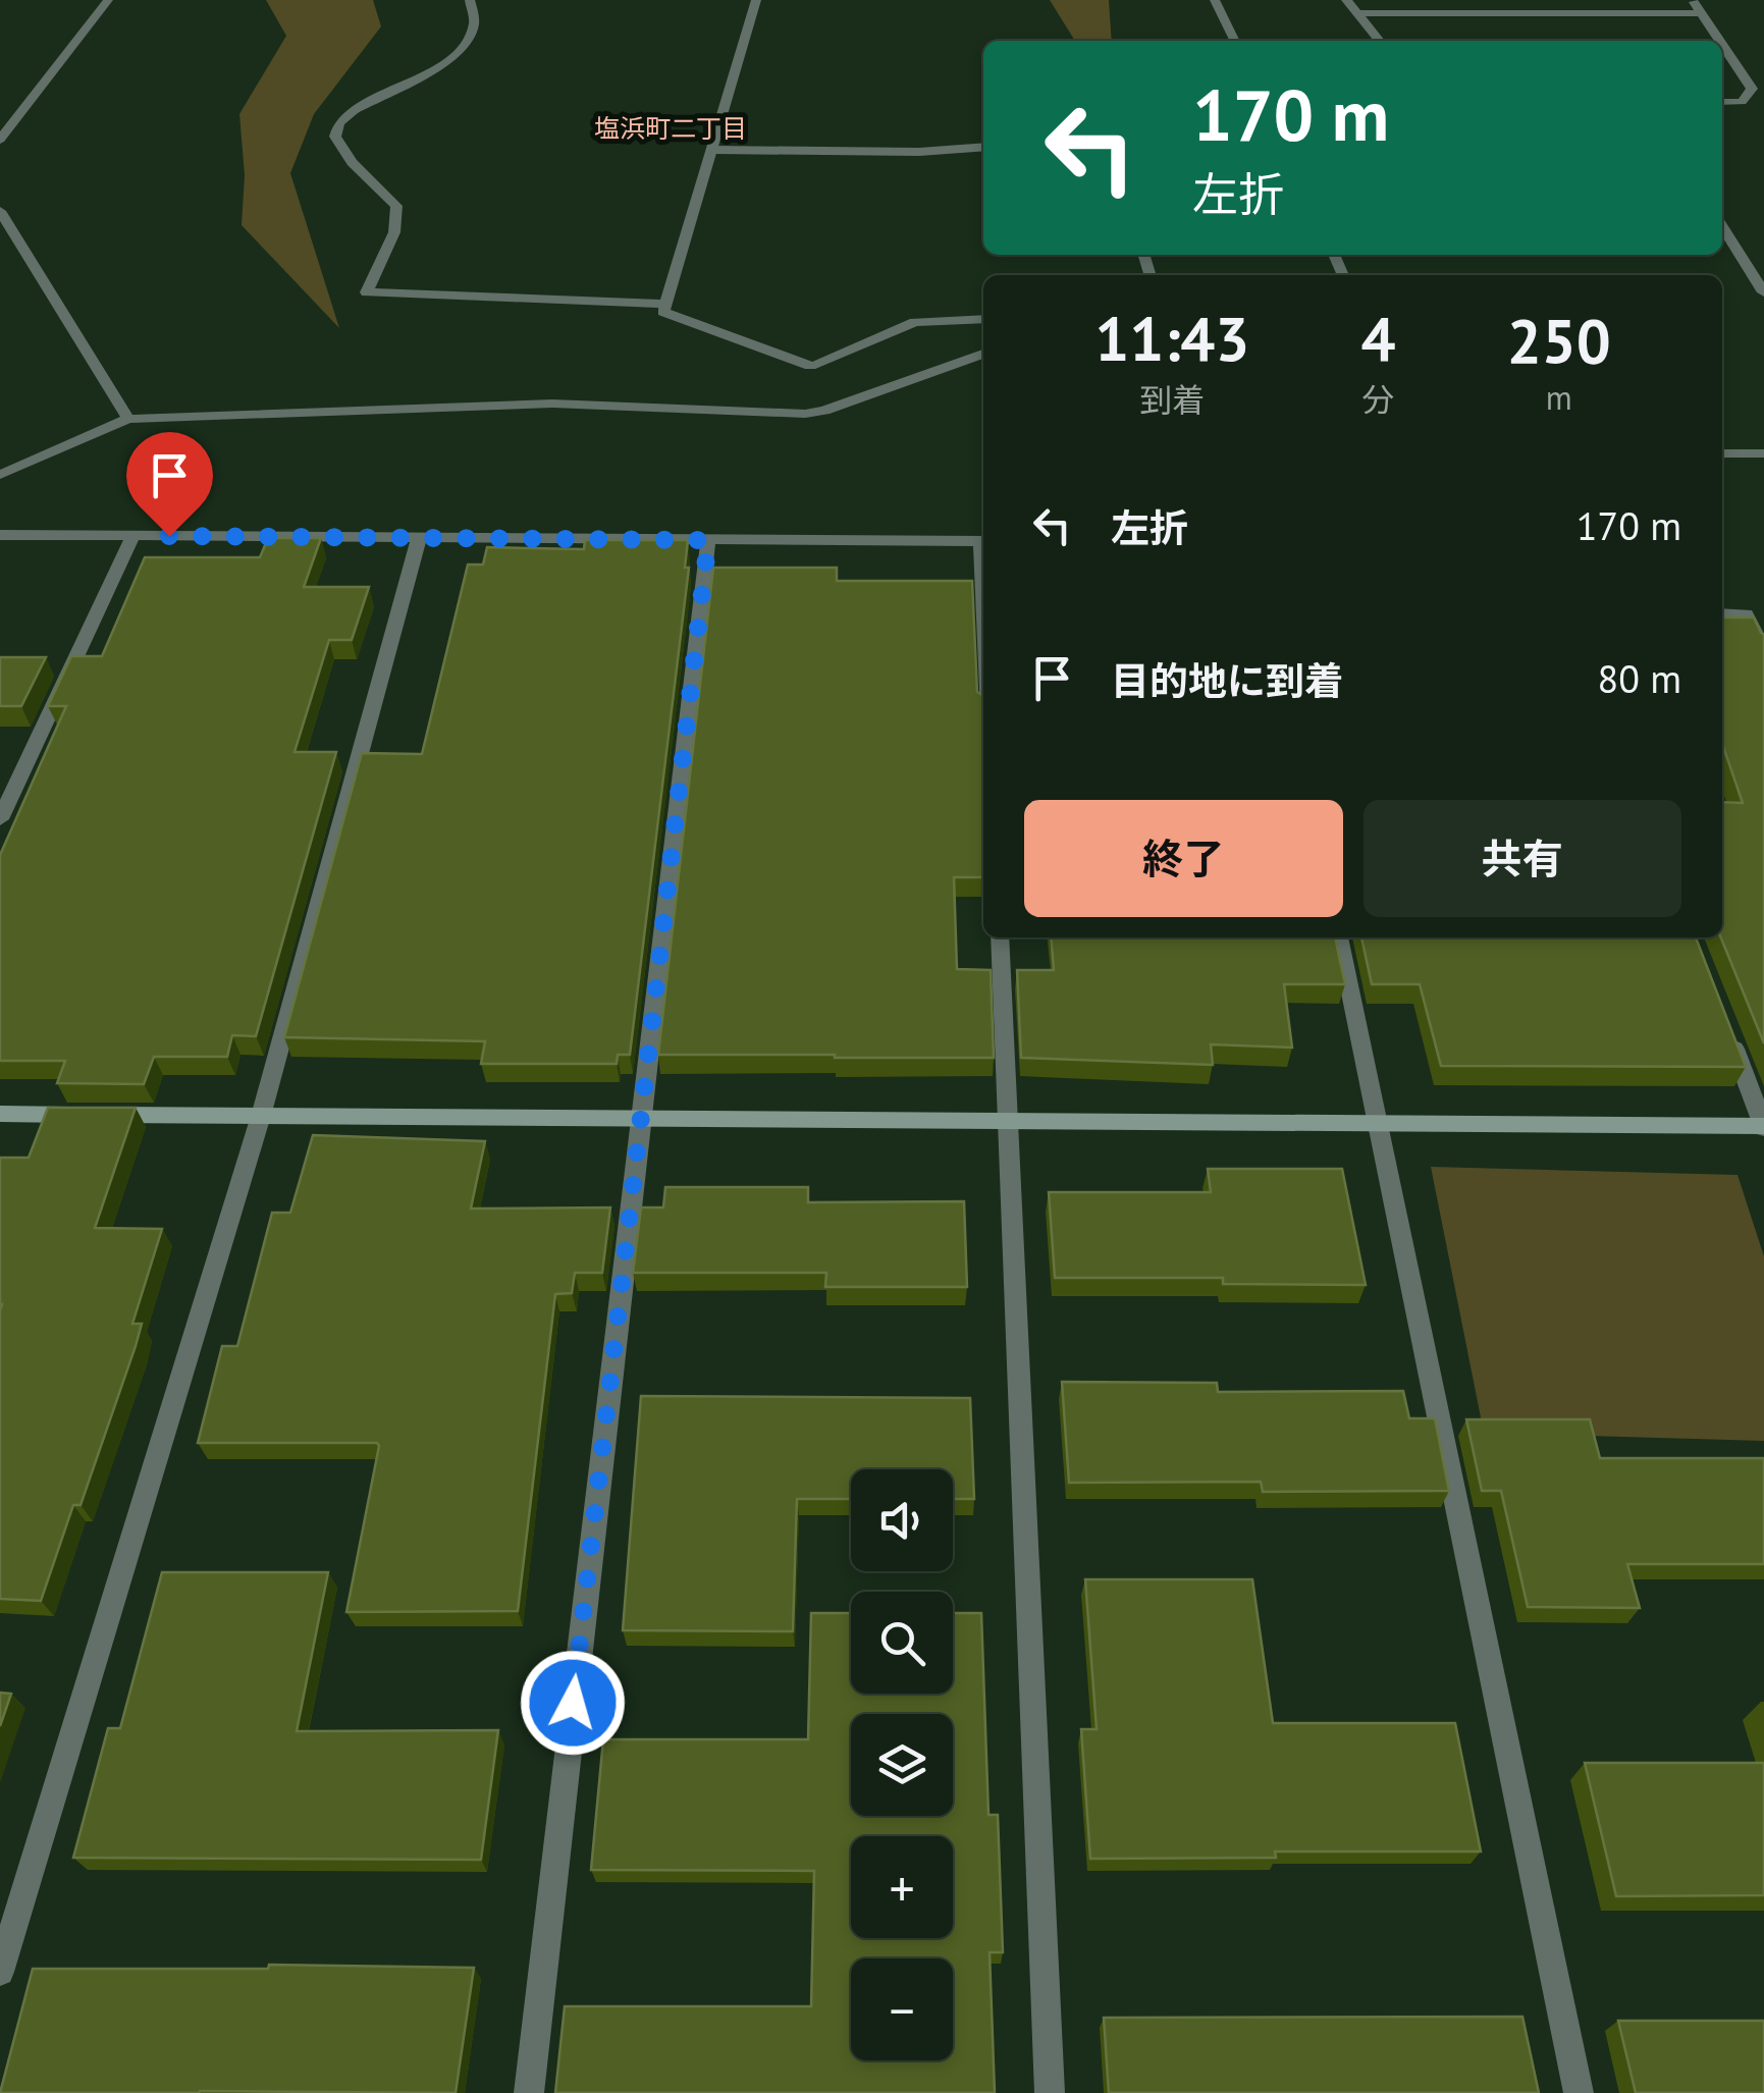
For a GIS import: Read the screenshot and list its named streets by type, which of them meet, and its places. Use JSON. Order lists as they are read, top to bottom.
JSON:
{
  "districts": ["塩浜町二丁目"],
  "page": {
    "turn": ["170 m", "左折"],
    "eta": [
      "11:43",
      "到着",
      "4",
      "分",
      "250",
      "m"
    ],
    "list": [
      {
        "name": "左折",
        "value": "170 m"
      },
      {
        "name": "目的地に到着",
        "value": "80 m"
      }
    ],
    "buttons": ["終了", "共有"],
    "map_buttons": ["+", "−"]
  }
}
